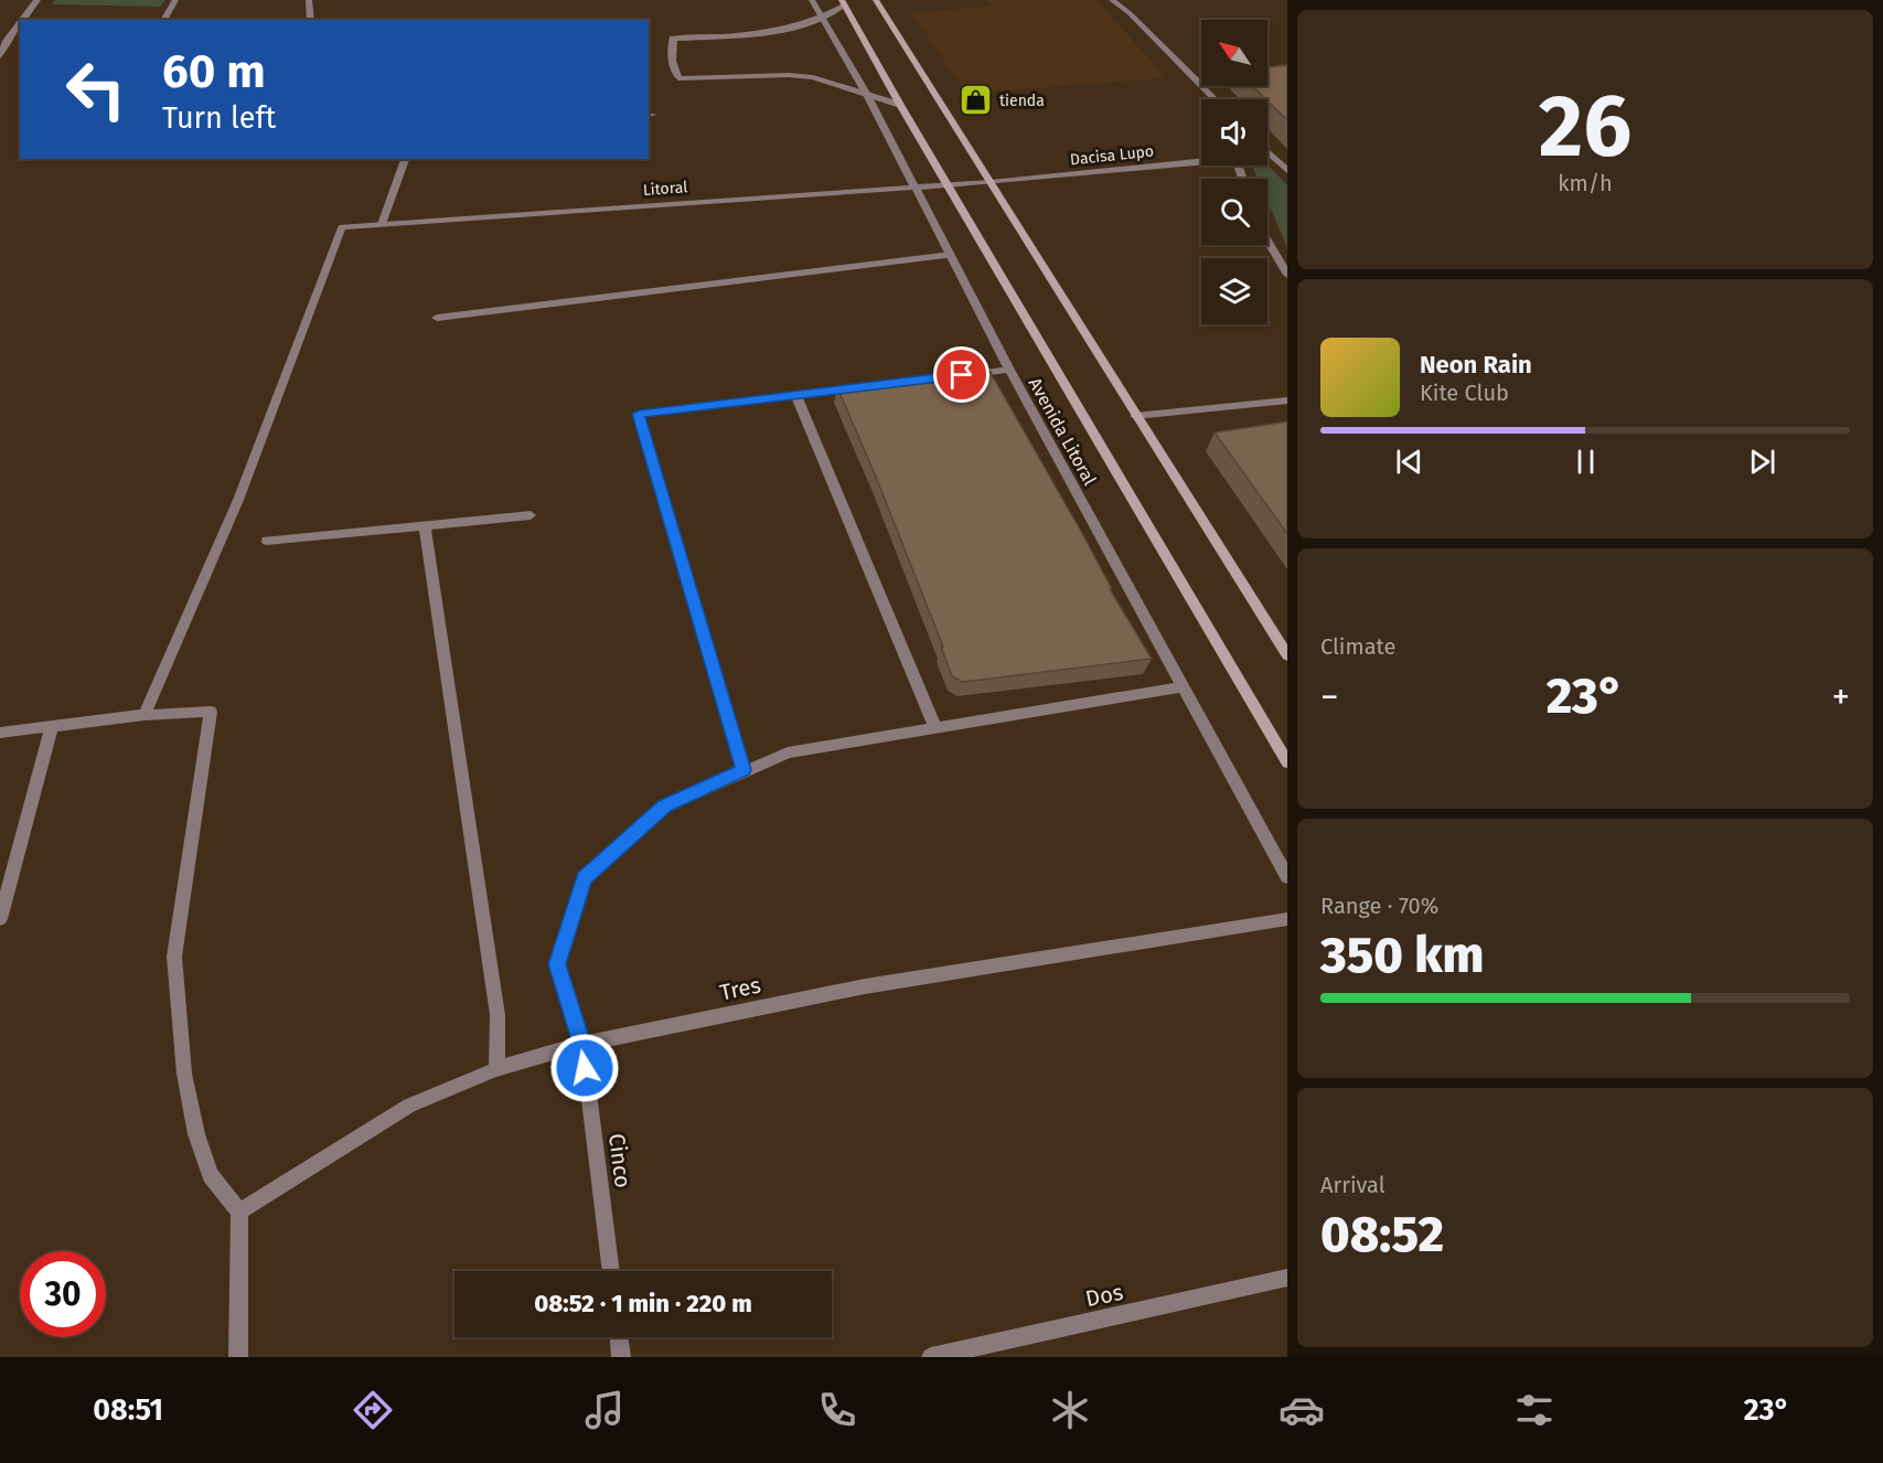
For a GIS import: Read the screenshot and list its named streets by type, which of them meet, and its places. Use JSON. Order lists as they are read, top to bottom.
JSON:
{
  "streets": {
    "main road": ["Avenida Litoral"],
    "street": [
      "Dacisa Lupo",
      "Litoral",
      "Tres",
      "Cinco",
      "Dos"
    ]
  },
  "crossings": [
    ["Dacisa Lupo", "Litoral"],
    ["Litoral", "Avenida Litoral"],
    ["Avenida Litoral", "Cinco"],
    ["Tres", "Cinco"]
  ],
  "places": {
    "shop": ["tienda"]
  },
  "north": "top left",
  "page": {
    "tile": [
      ["26", "km/h"],
      "Climate",
      ["Range · 70%", "350 km"],
      ["Arrival", "08:52"]
    ],
    "turn": ["60 m", "Turn left"],
    "song": ["Neon Rain", "Kite Club"],
    "heat": ["−", "23°", "+"],
    "limit": "30",
    "trip": "08:52 · 1 min · 220 m",
    "tabs": ["08:51", "23°"]
  }
}
